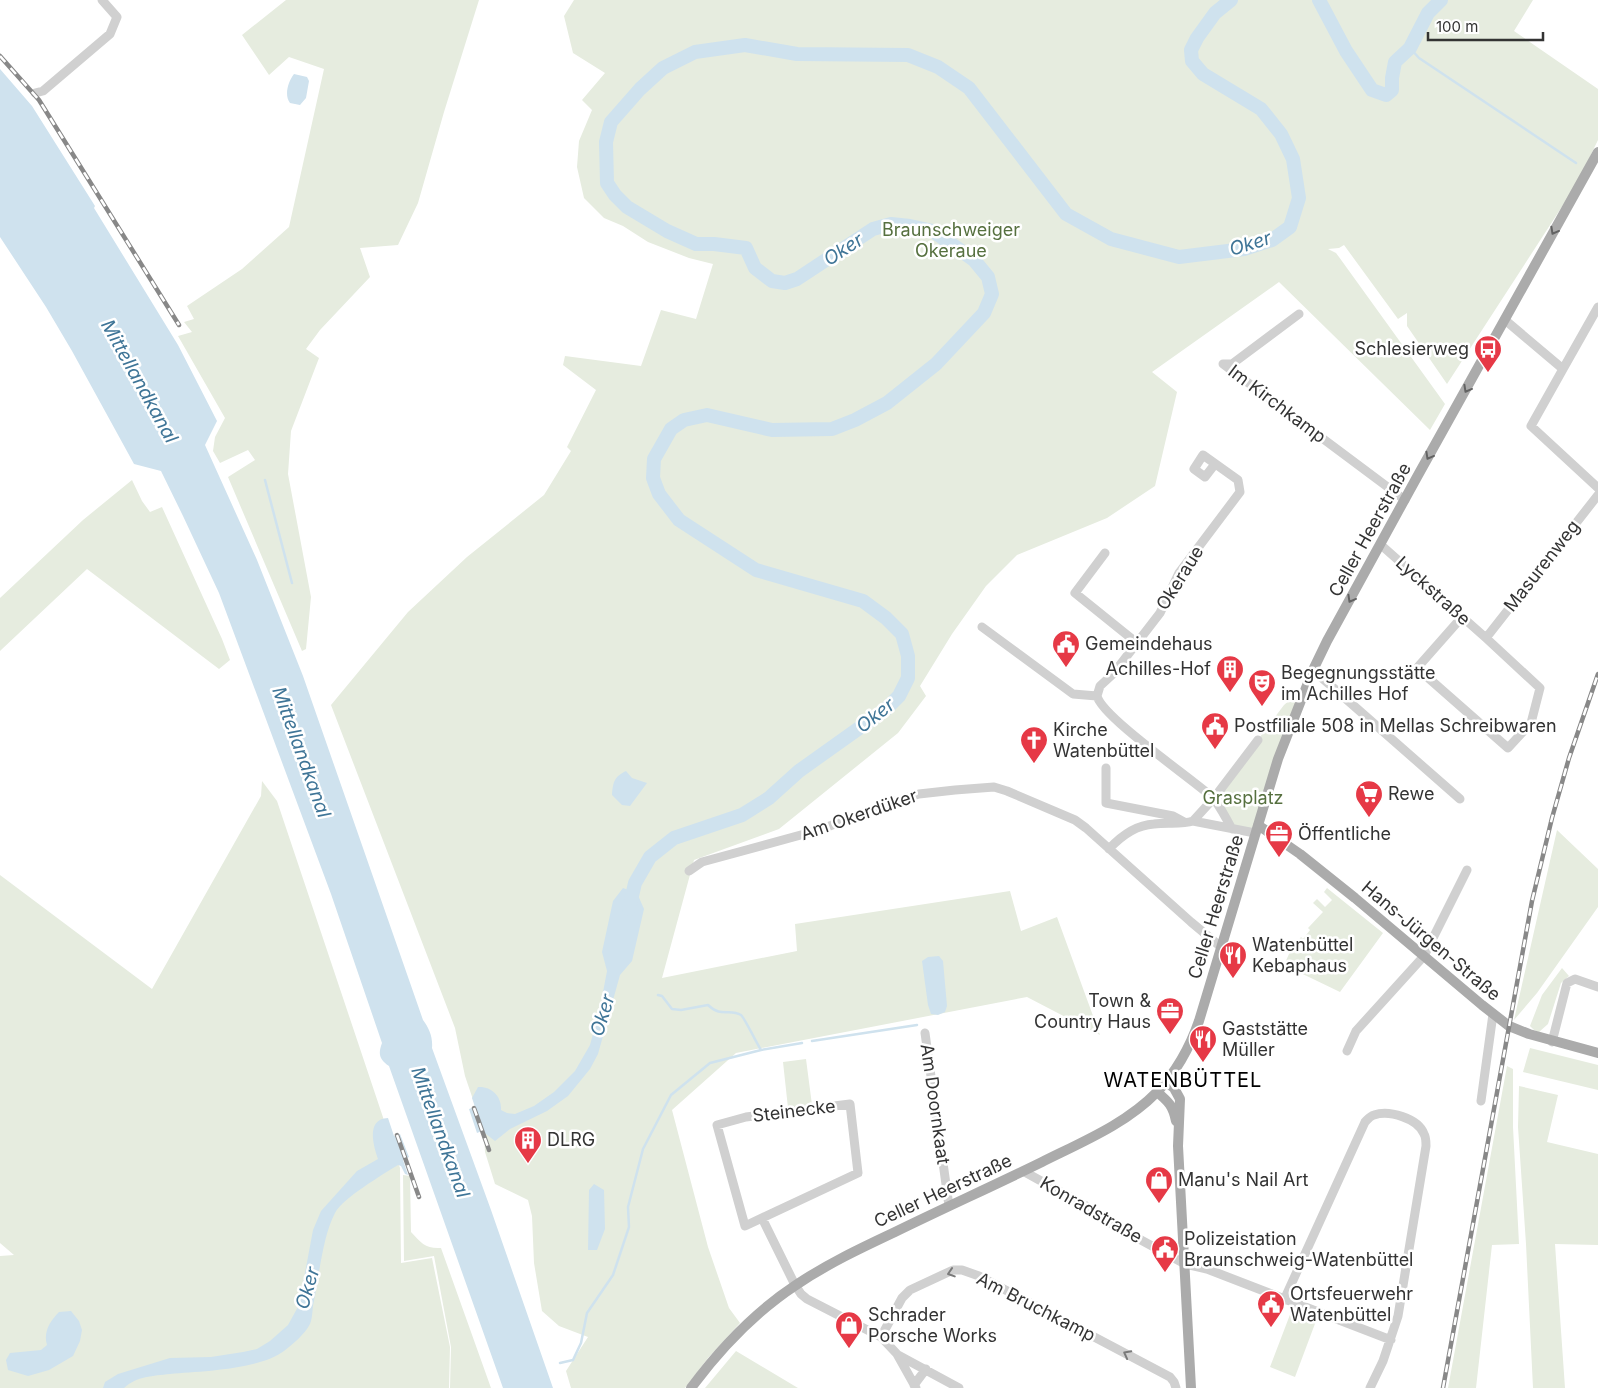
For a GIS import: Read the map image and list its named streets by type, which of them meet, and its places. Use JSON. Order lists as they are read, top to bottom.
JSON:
{
  "streets": {
    "main road": ["Celler Heerstraße", "Hans-Jürgen-Straße"],
    "street": [
      "Im Kirchkamp",
      "Masurenweg",
      "Okeraue",
      "Lyckstraße",
      "Am Okerdüker",
      "Am Doornkaat",
      "Steinecke",
      "Konradstraße",
      "Am Bruchkamp"
    ]
  },
  "crossings": [
    ["Im Kirchkamp", "Celler Heerstraße"],
    ["Celler Heerstraße", "Lyckstraße"],
    ["Celler Heerstraße", "Am Okerdüker"],
    ["Celler Heerstraße", "Hans-Jürgen-Straße"],
    ["Celler Heerstraße", "Am Doornkaat"],
    ["Celler Heerstraße", "Konradstraße"],
    ["Masurenweg", "Lyckstraße"]
  ],
  "one_way": ["Am Bruchkamp"],
  "districts": ["WATENBÜTTEL"],
  "water": ["Oker", "Mittellandkanal"],
  "parks": ["Braunschweiger Okeraue", "Grasplatz"],
  "places": {
    "bus stop": ["Schlesierweg"],
    "public building": [
      "Gemeindehaus",
      "Postfiliale 508 in Mellas Schreibwaren",
      "Polizeistation Braunschweig-Watenbüttel",
      "Ortsfeuerwehr Watenbüttel"
    ],
    "building": ["Achilles-Hof", "DLRG"],
    "theatre": ["Begegnungsstätte im Achilles Hof"],
    "church": ["Kirche Watenbüttel"],
    "supermarket": ["Rewe"],
    "office": ["Öffentliche", "Town & Country Haus"],
    "restaurant": ["Watenbüttel Kebaphaus", "Gaststätte Müller"],
    "shop": ["Manu's Nail Art", "Schrader Porsche Works"]
  },
  "scale_bar": "100 m"
}
